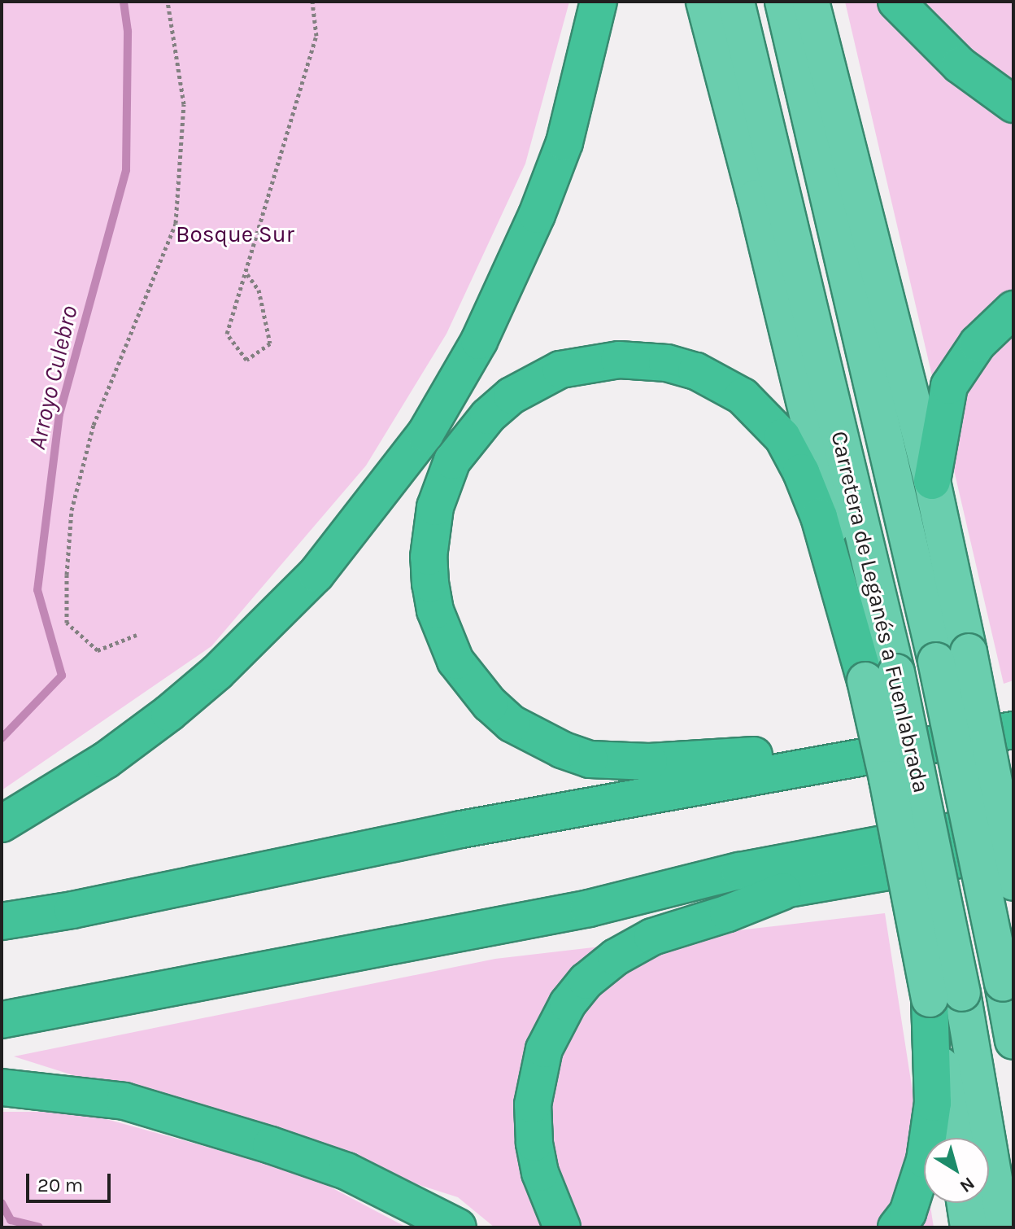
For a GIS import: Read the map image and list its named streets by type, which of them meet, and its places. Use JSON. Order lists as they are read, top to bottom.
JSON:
{
  "streets": {
    "highway": ["Carretera de Leganés a Fuenlabrada"]
  },
  "water": ["Arroyo Culebro"],
  "parks": ["Bosque Sur"],
  "scale_bar": "20 m",
  "north": "bottom right"
}
